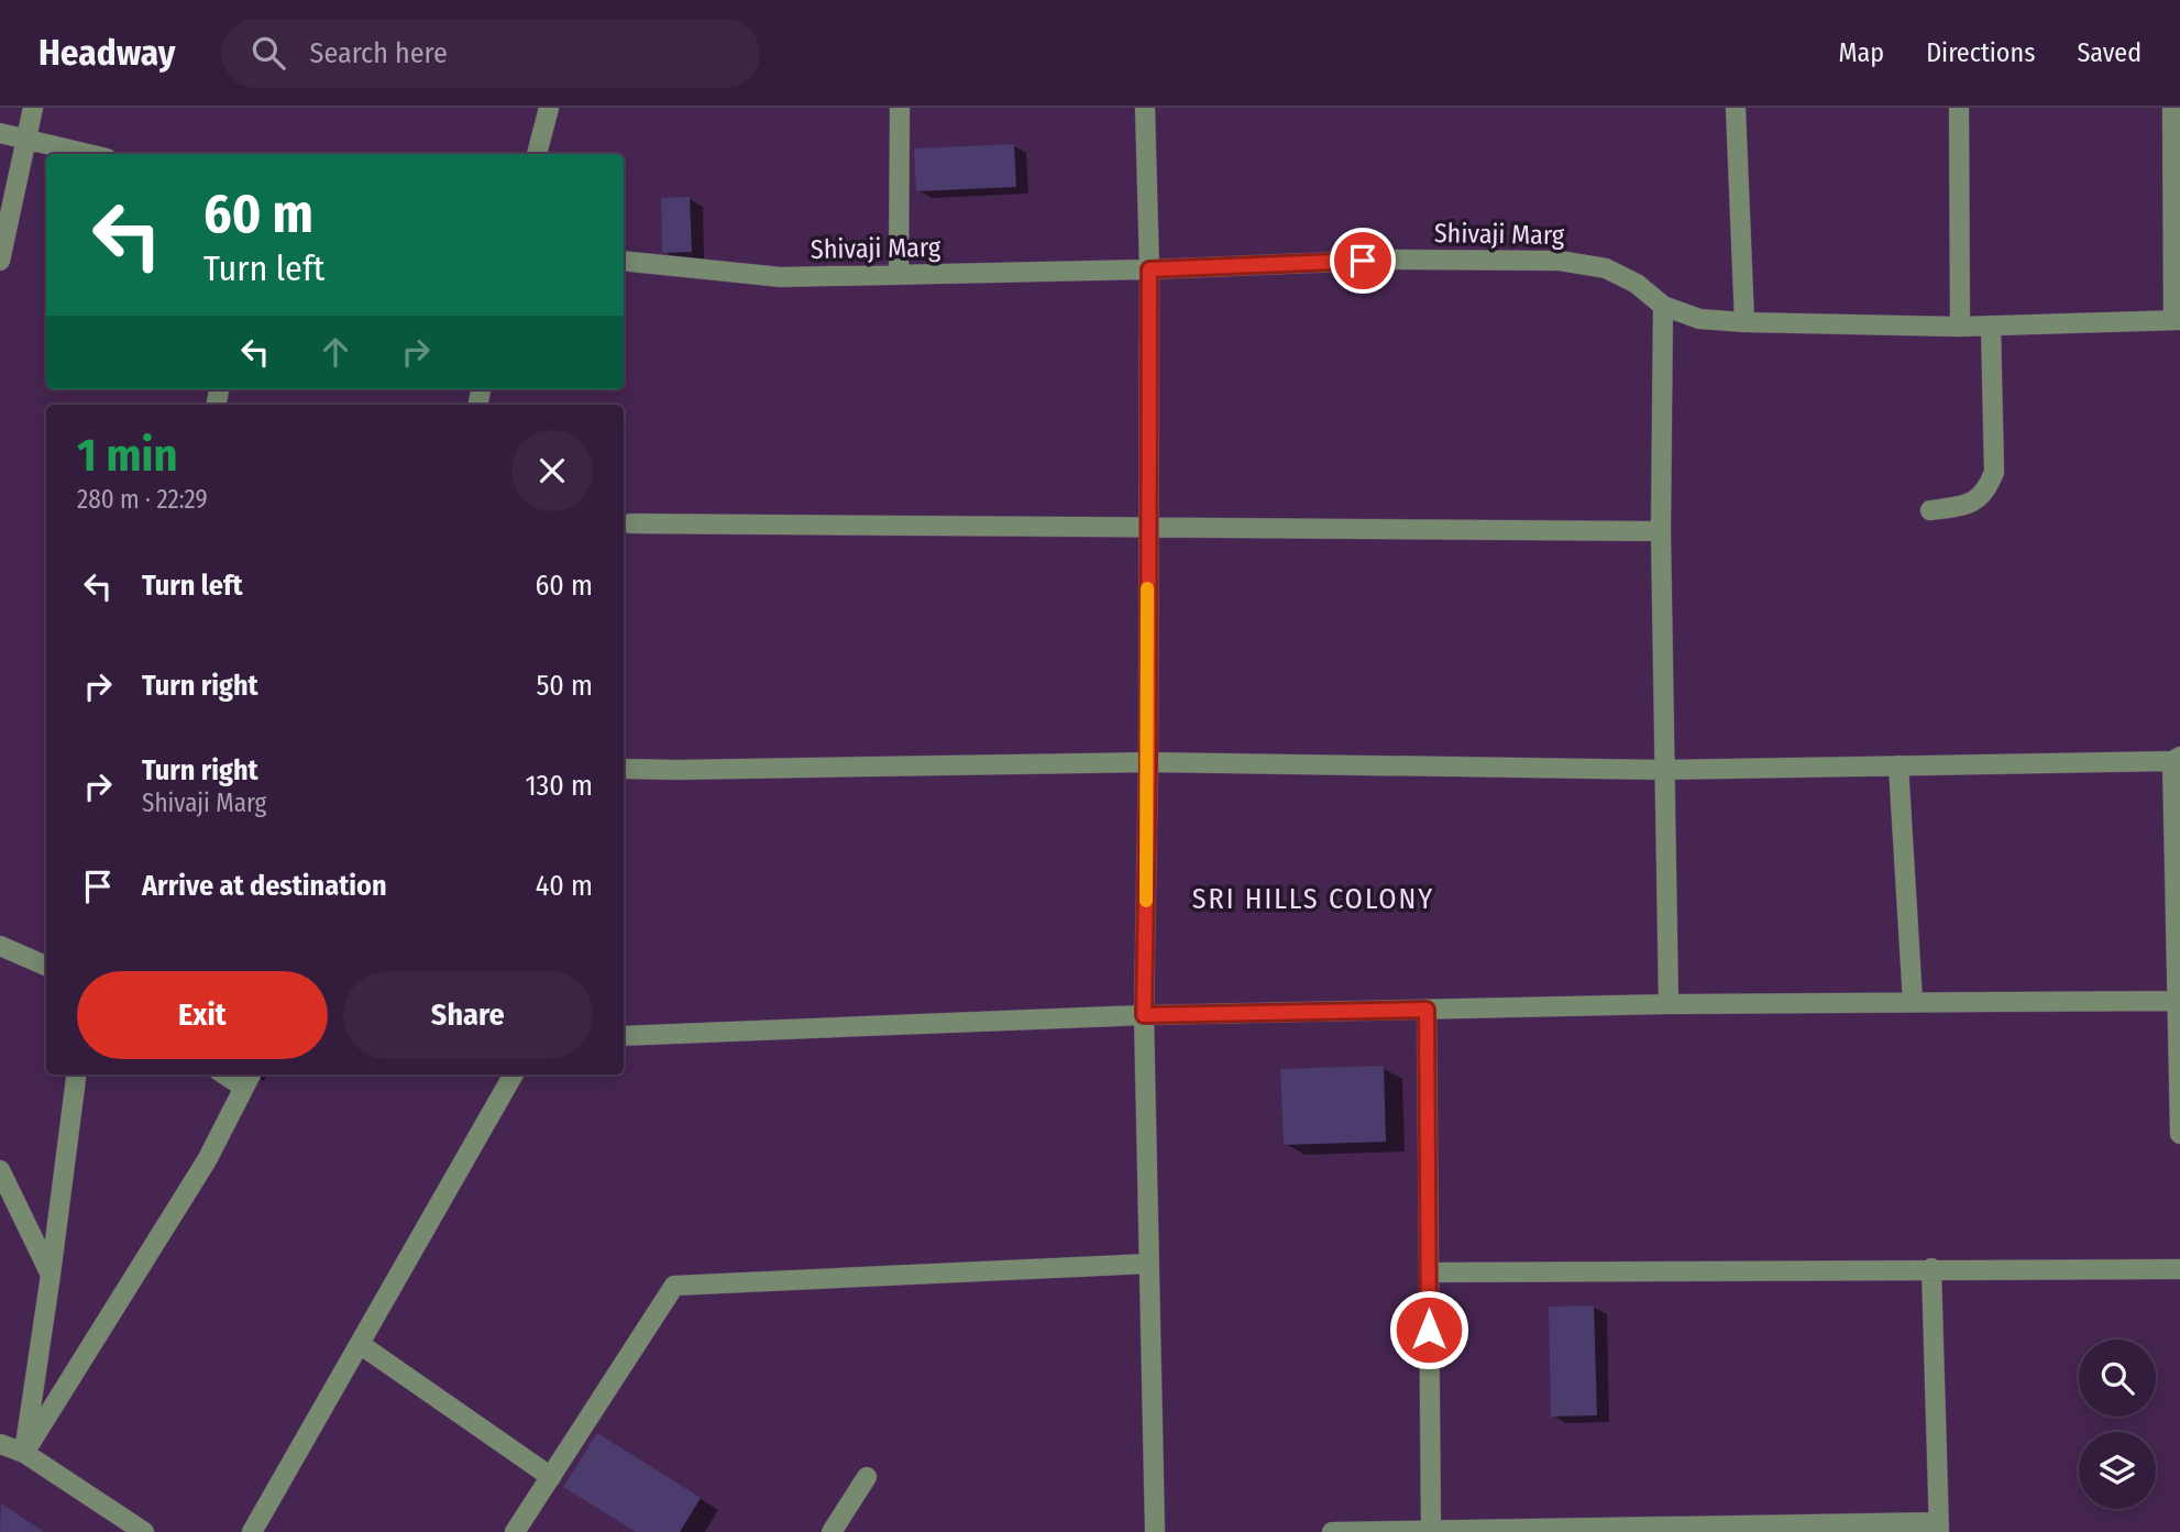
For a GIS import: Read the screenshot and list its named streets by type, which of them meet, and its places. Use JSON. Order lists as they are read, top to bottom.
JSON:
{
  "streets": {
    "street": ["Shivaji Marg"]
  },
  "districts": ["SRI HILLS COLONY"],
  "page": {
    "header": "Headway",
    "search": "Search here",
    "nav": ["Map", "Directions", "Saved"],
    "turn": ["60 m", "Turn left"],
    "heading": ["1 min", "280 m · 22:29"],
    "list": [
      {
        "name": "Turn left",
        "value": "60 m"
      },
      {
        "name": "Turn right",
        "value": "50 m"
      },
      {
        "name": "Turn right",
        "note": "Shivaji Marg",
        "value": "130 m"
      },
      {
        "name": "Arrive at destination",
        "value": "40 m"
      }
    ],
    "buttons": ["Exit", "Share"]
  }
}
